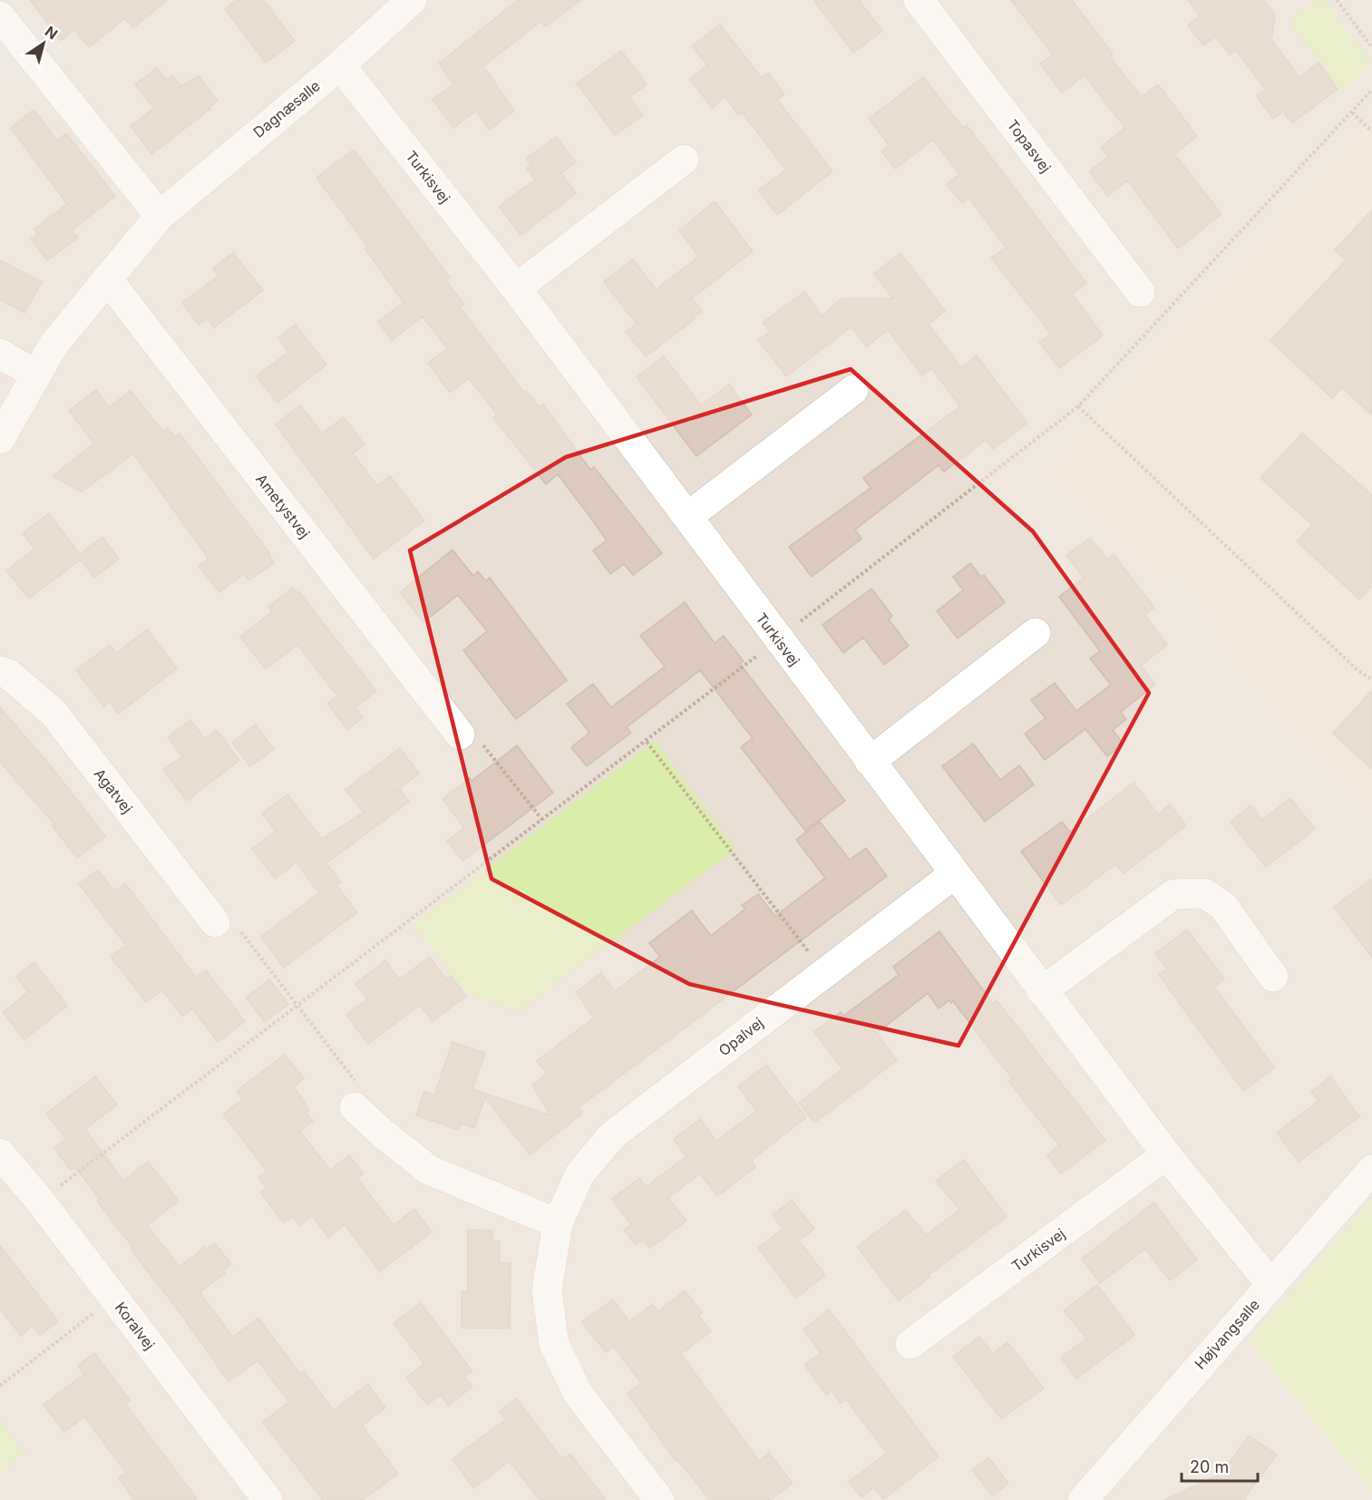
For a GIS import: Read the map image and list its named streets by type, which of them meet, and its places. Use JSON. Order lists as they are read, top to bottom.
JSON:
{
  "streets": {
    "street": [
      "Dagnæsalle",
      "Topasvej",
      "Turkisvej",
      "Ametystvej",
      "Agatvej",
      "Opalvej",
      "Koralvej",
      "Højvangsalle"
    ]
  },
  "crossings": [
    ["Dagnæsalle", "Turkisvej"],
    ["Dagnæsalle", "Ametystvej"],
    ["Turkisvej", "Opalvej"],
    ["Turkisvej", "Højvangsalle"]
  ],
  "scale_bar": "20 m",
  "north": "top right"
}
